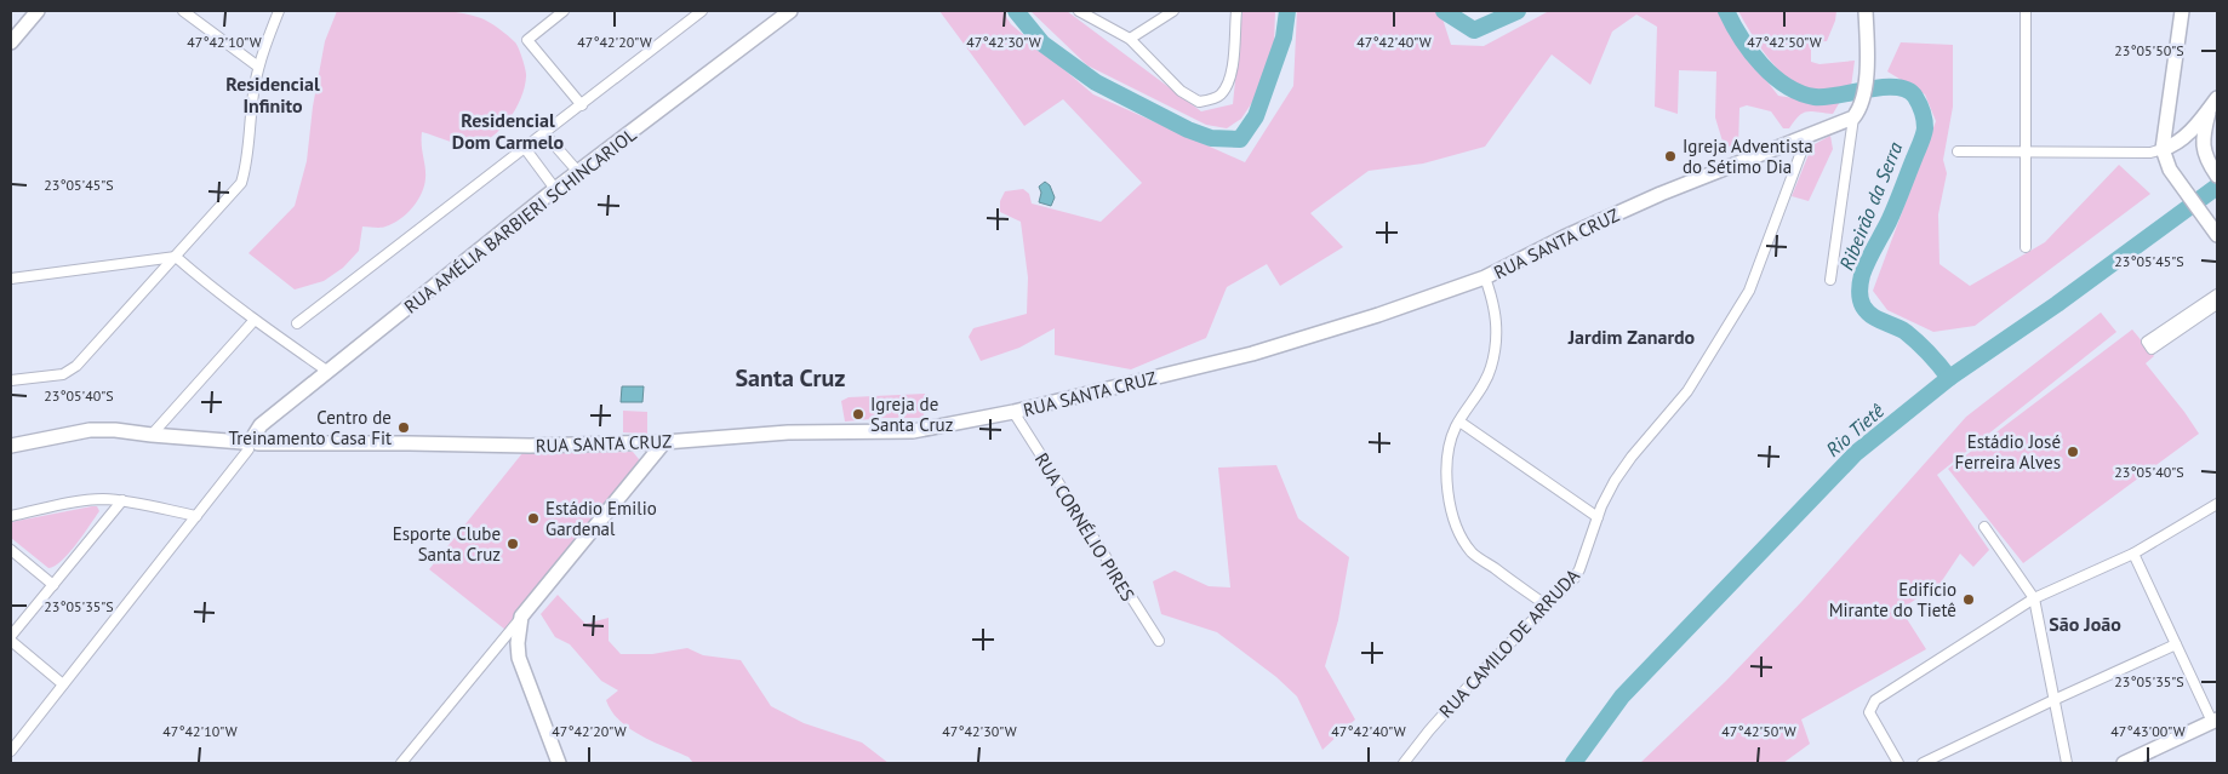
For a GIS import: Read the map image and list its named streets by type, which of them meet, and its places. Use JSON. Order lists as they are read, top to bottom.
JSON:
{
  "streets": {
    "street": [
      "RUA AMÉLIA BARBIERI SCHINCARIOL",
      "RUA SANTA CRUZ",
      "RUA CORNÉLIO PIRES",
      "RUA CAMILO DE ARRUDA"
    ]
  },
  "crossings": [
    ["RUA AMÉLIA BARBIERI SCHINCARIOL", "RUA SANTA CRUZ"],
    ["RUA SANTA CRUZ", "RUA CORNÉLIO PIRES"],
    ["RUA SANTA CRUZ", "RUA CAMILO DE ARRUDA"]
  ],
  "districts": [
    "Residencial Infinito",
    "Residencial Dom Carmelo",
    "Jardim Zanardo",
    "Santa Cruz",
    "São João"
  ],
  "water": ["Ribeirão da Serra", "Rio Tietê"],
  "places": [
    "Igreja Adventista do Sétimo Dia",
    "Igreja de Santa Cruz",
    "Centro de Treinamento Casa Fit",
    "Estádio José Ferreira Alves",
    "Estádio Emilio Gardenal",
    "Esporte Clube Santa Cruz",
    "Edifício Mirante do Tietê"
  ],
  "coordinates": [
    "47°42'10\"W",
    "47°42'20\"W",
    "47°42'30\"W",
    "47°42'40\"W",
    "47°42'50\"W",
    "23°05'50\"S",
    "23°05'45\"S",
    "23°05'40\"S",
    "23°05'35\"S",
    "47°43'00\"W"
  ]
}
